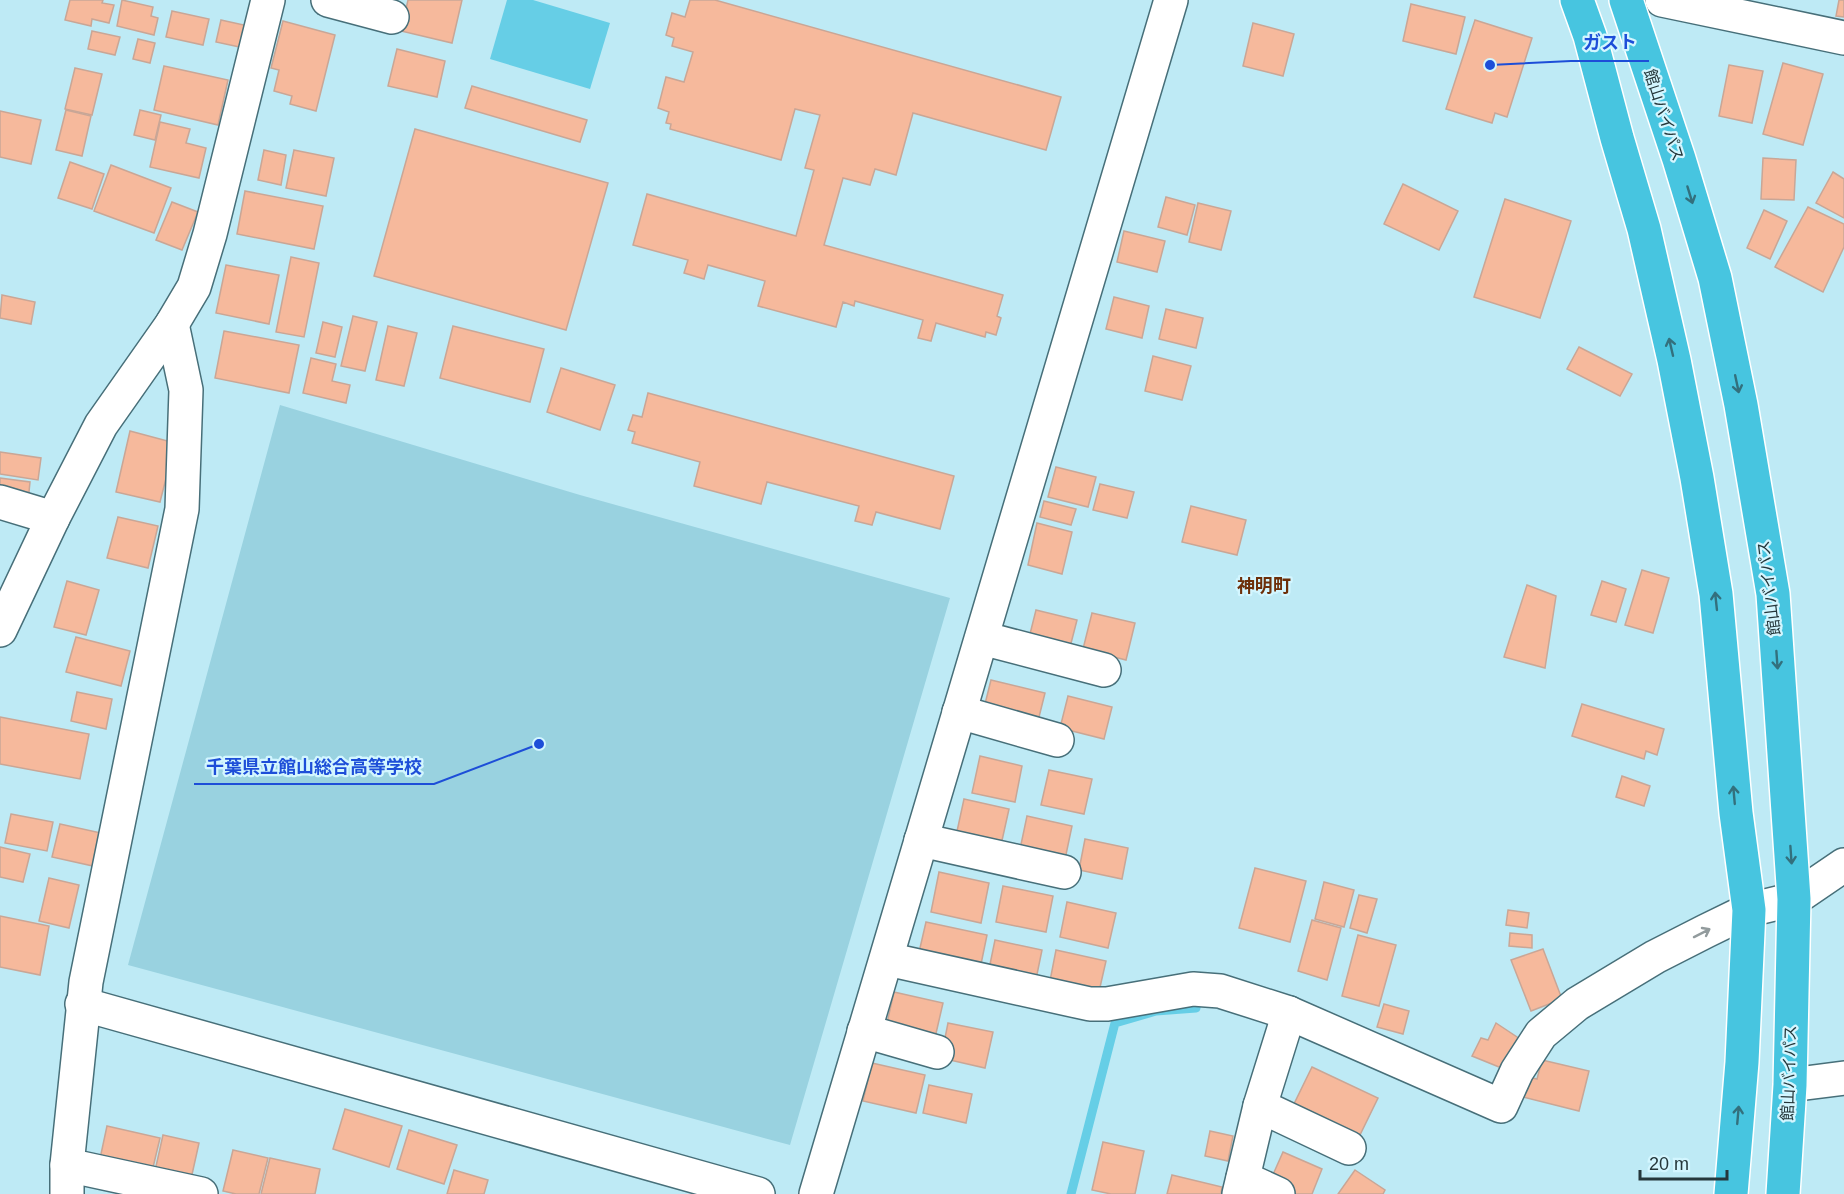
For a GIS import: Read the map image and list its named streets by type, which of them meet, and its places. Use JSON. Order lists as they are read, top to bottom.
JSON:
{
  "streets": {
    "highway": ["館山バイパス"]
  },
  "districts": ["神明町"],
  "places": ["ガスト", "千葉県立館山総合高等学校"],
  "scale_bar": "20 m"
}
